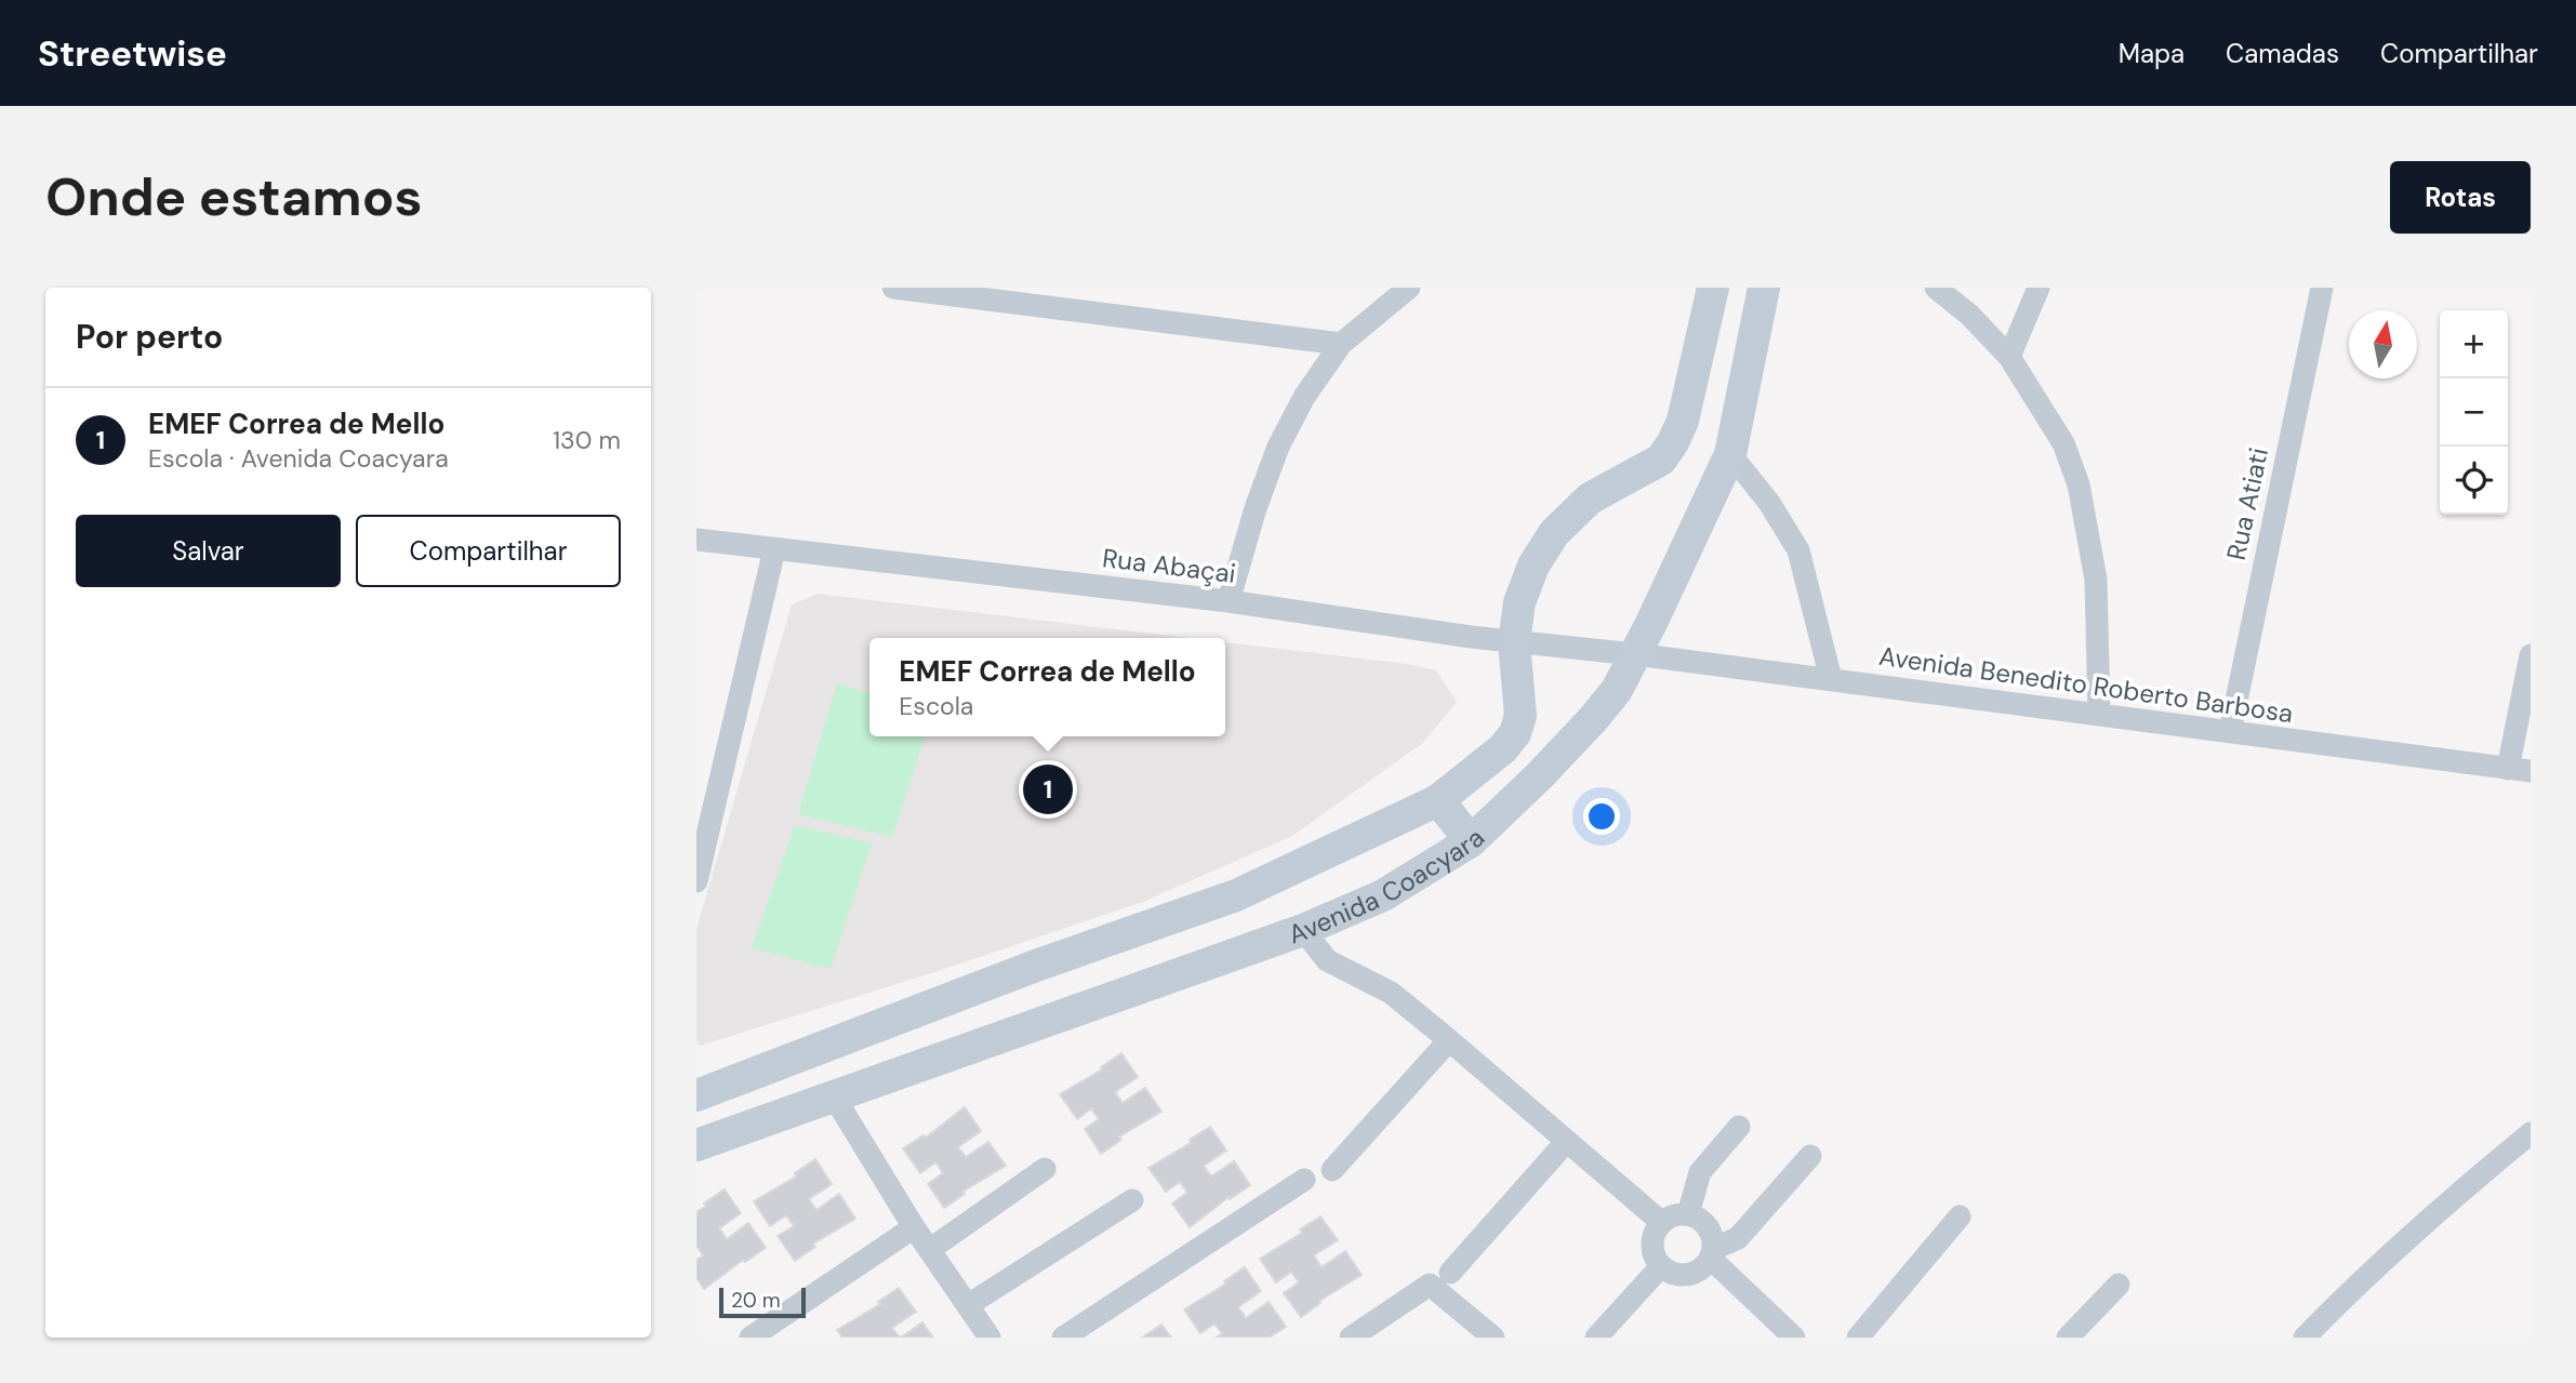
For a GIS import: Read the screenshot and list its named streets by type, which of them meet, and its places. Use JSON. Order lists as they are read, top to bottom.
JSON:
{
  "streets": {
    "street": [
      "Rua Atiati",
      "Rua Abaçai",
      "Avenida Benedito Roberto Barbosa",
      "Avenida Coacyara"
    ]
  },
  "crossings": [
    ["Rua Atiati", "Avenida Benedito Roberto Barbosa"],
    ["Rua Abaçai", "Avenida Benedito Roberto Barbosa"],
    ["Rua Abaçai", "Avenida Coacyara"],
    ["Avenida Benedito Roberto Barbosa", "Avenida Coacyara"]
  ],
  "scale_bar": "20 m",
  "north": "top",
  "page": {
    "header": "Streetwise",
    "nav": ["Mapa", "Camadas", "Compartilhar"],
    "buttons": [
      "Rotas",
      ["Salvar", "Compartilhar"]
    ],
    "title": "Onde estamos",
    "heading": "Por perto",
    "map_buttons": ["+", "−"],
    "list": [
      {
        "mark": "1",
        "name": "EMEF Correa de Mello",
        "note": "Escola · Avenida Coacyara",
        "value": "130 m"
      }
    ],
    "popup": ["EMEF Correa de Mello", "Escola"],
    "pins": "1",
    "scale": "20 m"
  }
}
